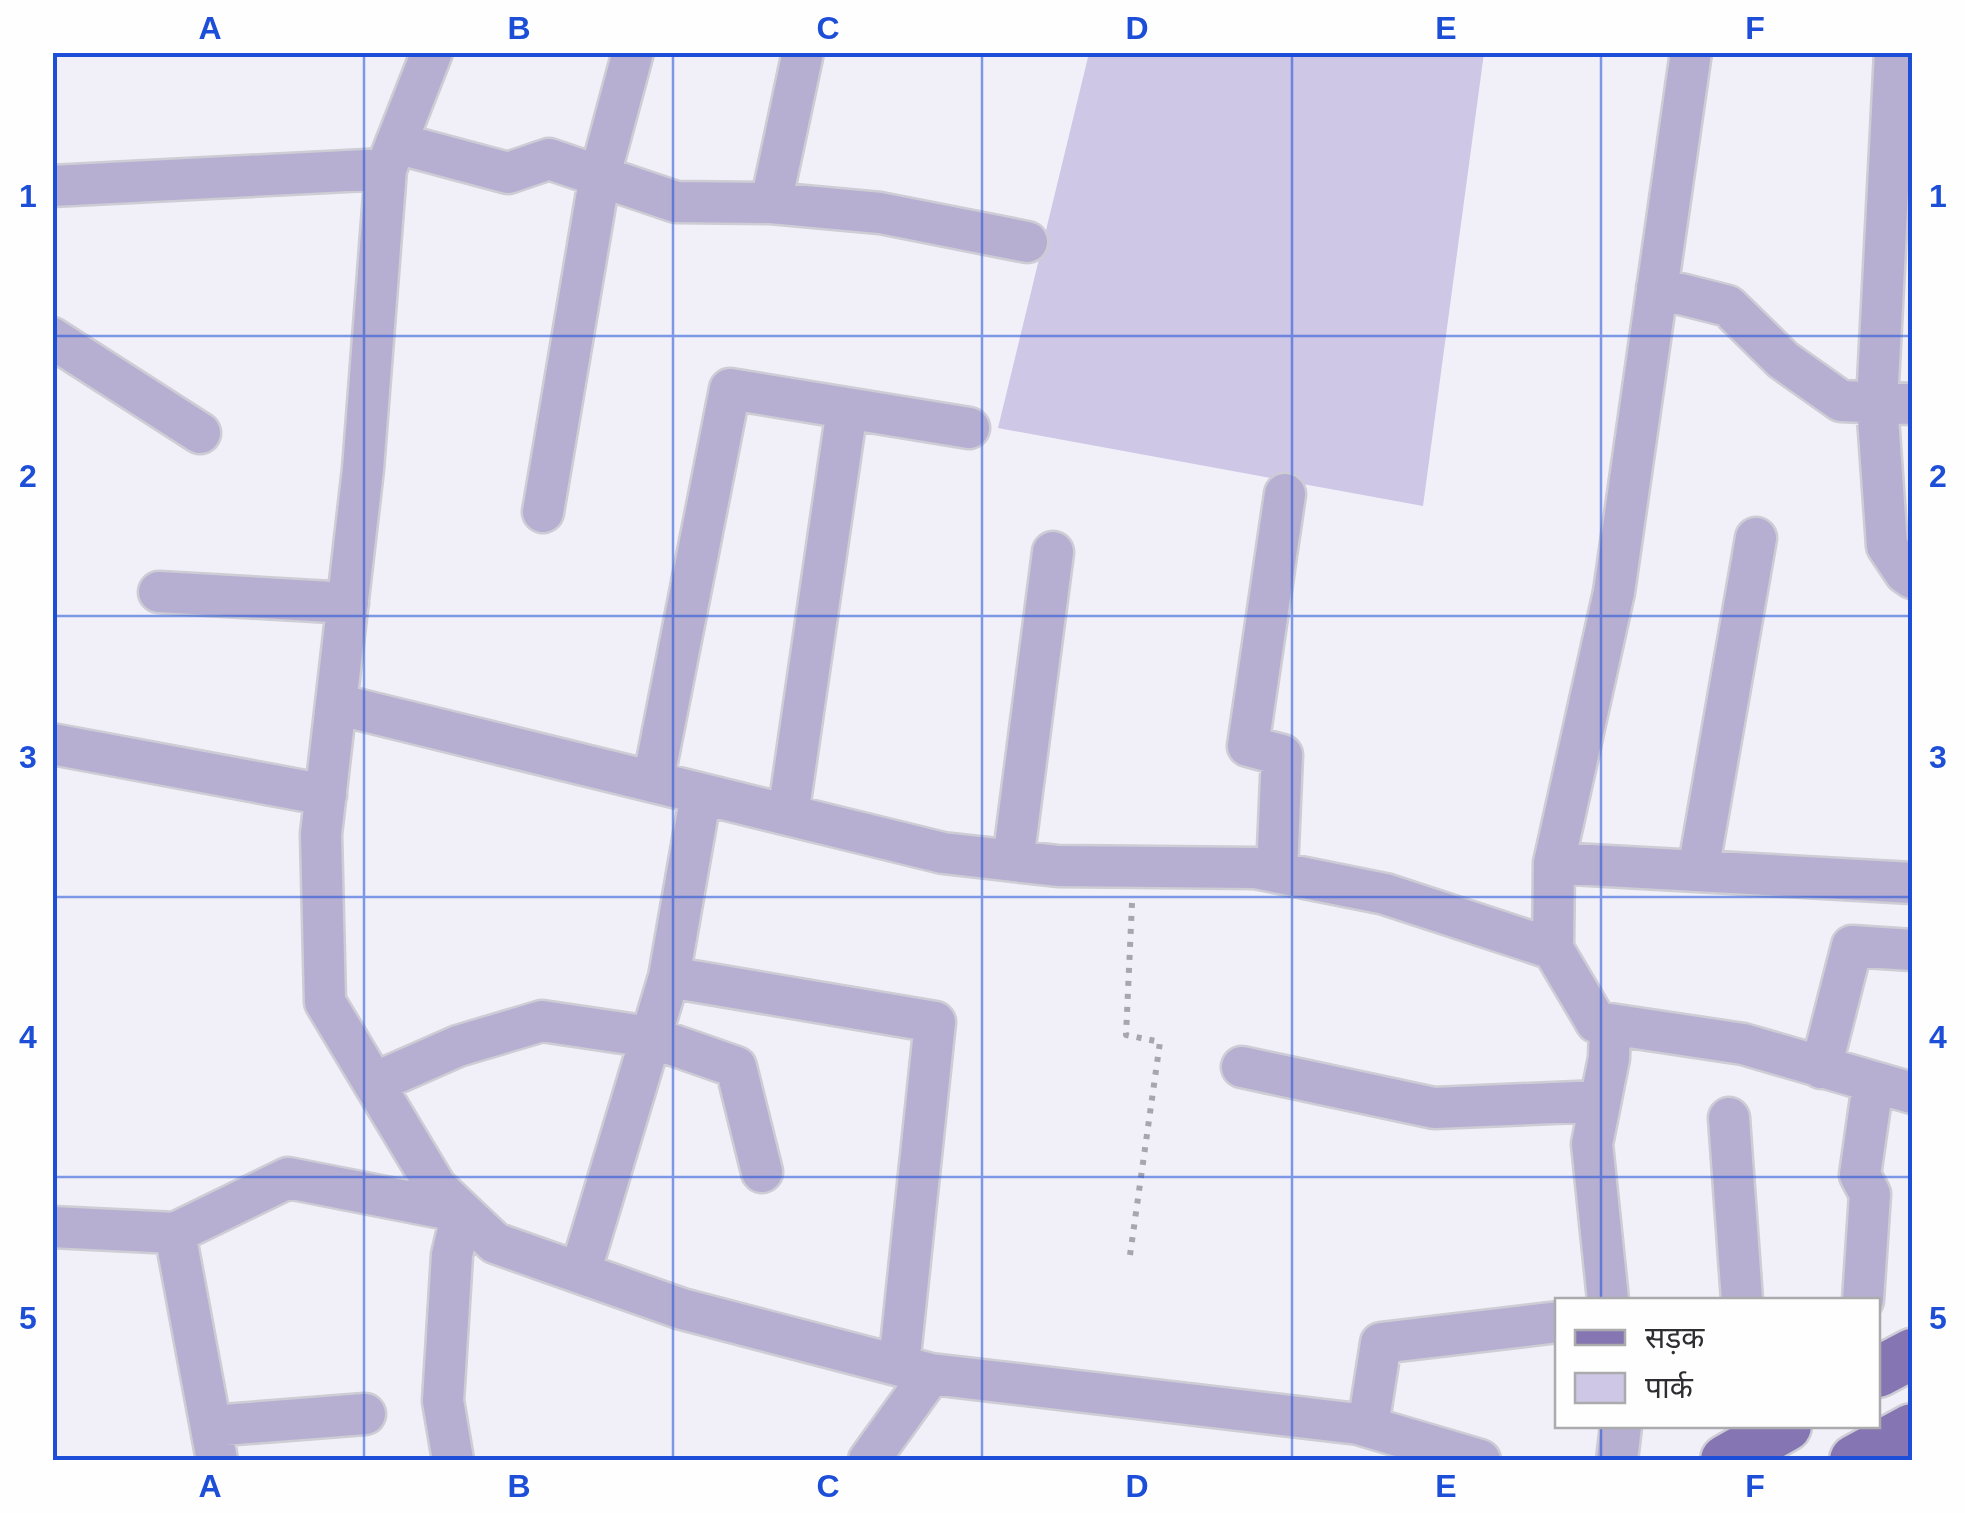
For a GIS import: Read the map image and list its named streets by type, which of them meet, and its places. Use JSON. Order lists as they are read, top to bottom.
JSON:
{
  "legend": ["सड़क", "पार्क"],
  "grid": {
    "columns": [
      "A",
      "B",
      "C",
      "D",
      "E",
      "F"
    ],
    "rows": [
      "1",
      "2",
      "3",
      "4",
      "5"
    ]
  }
}
